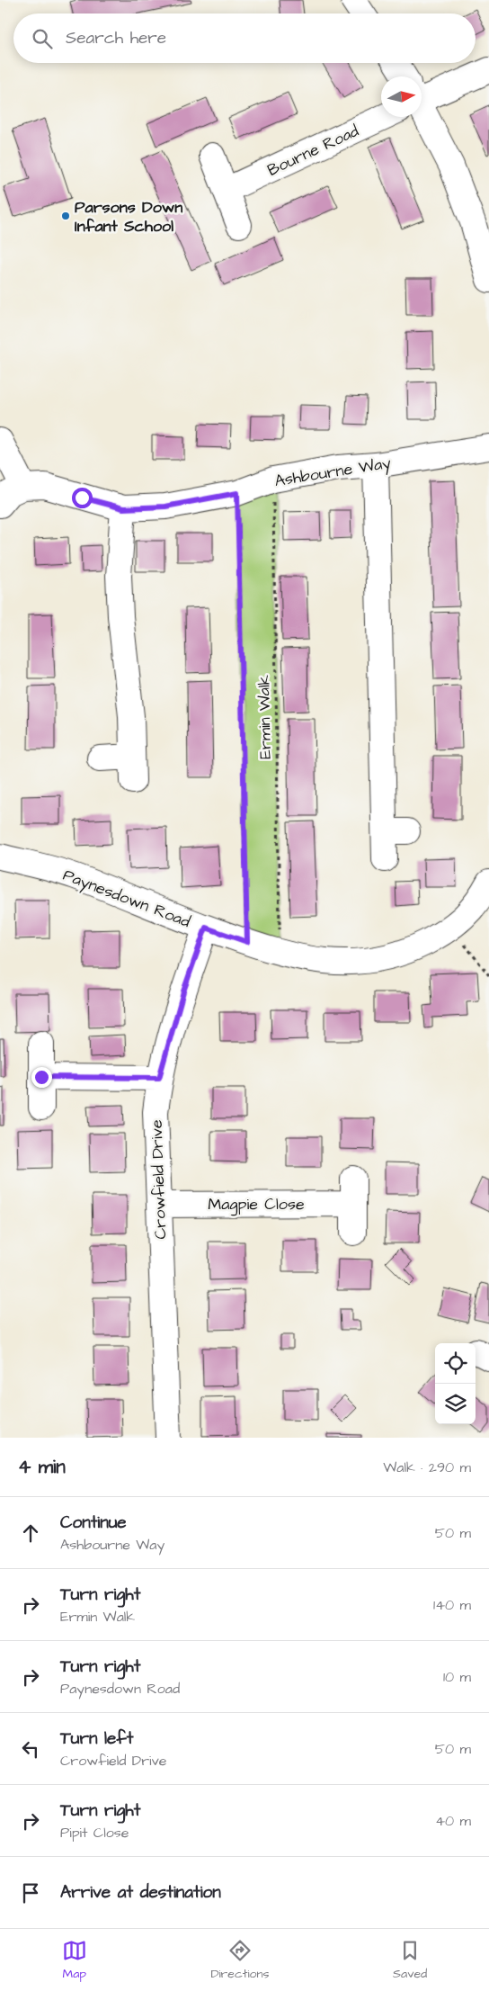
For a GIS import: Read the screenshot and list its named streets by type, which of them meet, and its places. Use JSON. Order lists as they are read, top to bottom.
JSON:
{
  "streets": {
    "street": [
      "Bourne Road",
      "Ashbourne Way",
      "Paynesdown Road",
      "Crowfield Drive",
      "Magpie Close"
    ],
    "path": ["Ermin Walk"]
  },
  "crossings": [
    ["Ashbourne Way", "Ermin Walk"],
    ["Ermin Walk", "Paynesdown Road"],
    ["Paynesdown Road", "Crowfield Drive"],
    ["Crowfield Drive", "Magpie Close"]
  ],
  "places": ["Parsons Down Infant School"],
  "north": "right",
  "page": {
    "search": "Search here",
    "heading": ["4 min", "Walk · 290 m"],
    "list": [
      ["Continue", "Ashbourne Way", "50 m"],
      ["Turn right", "Ermin Walk", "140 m"],
      ["Turn right", "Paynesdown Road", "10 m"],
      ["Turn left", "Crowfield Drive", "50 m"],
      ["Turn right", "Pipit Close", "40 m"],
      "Arrive at destination"
    ],
    "nav": ["Map", "Directions", "Saved"]
  }
}
